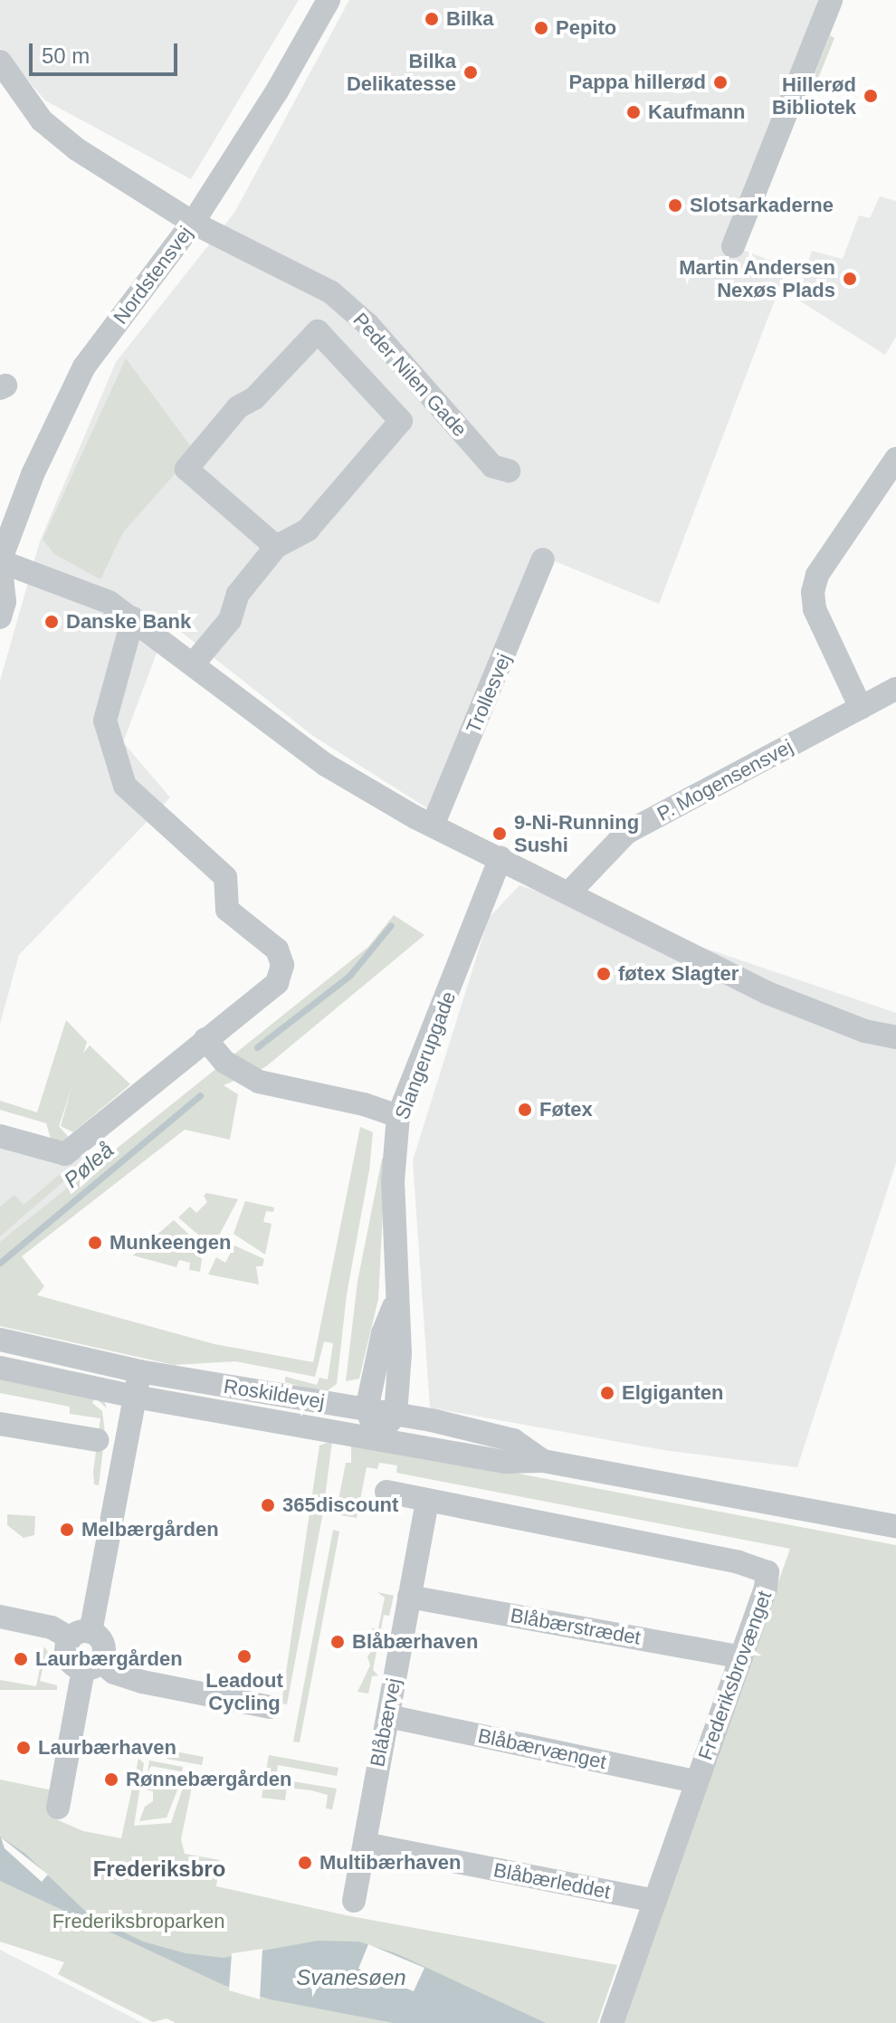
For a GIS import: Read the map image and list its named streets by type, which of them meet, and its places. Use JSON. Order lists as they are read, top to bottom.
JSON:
{
  "streets": {
    "street": [
      "Nordstensvej",
      "Peder Nilen Gade",
      "Trollesvej",
      "P. Mogensensvej",
      "Slangerupgade",
      "Roskildevej",
      "Blåbærstrædet",
      "Frederiksbrovænget",
      "Blåbærvej",
      "Blåbærvænget",
      "Blåbærleddet"
    ]
  },
  "crossings": [
    ["Nordstensvej", "Peder Nilen Gade"],
    ["Slangerupgade", "Roskildevej"],
    ["Blåbærstrædet", "Frederiksbrovænget"],
    ["Blåbærstrædet", "Blåbærvej"],
    ["Frederiksbrovænget", "Blåbærvej"],
    ["Frederiksbrovænget", "Blåbærvænget"],
    ["Frederiksbrovænget", "Blåbærleddet"],
    ["Blåbærvej", "Blåbærvænget"],
    ["Blåbærvej", "Blåbærleddet"]
  ],
  "districts": ["Frederiksbro"],
  "water": ["Pøleå", "Svanesøen"],
  "parks": ["Frederiksbroparken"],
  "places": [
    "Bilka",
    "Pepito",
    "Bilka Delikatesse",
    "Pappa hillerød",
    "Hillerød Bibliotek",
    "Kaufmann",
    "Slotsarkaderne",
    "Martin Andersen Nexøs Plads",
    "Danske Bank",
    "9-Ni-Running Sushi",
    "føtex Slagter",
    "Føtex",
    "Munkeengen",
    "Elgiganten",
    "365discount",
    "Melbærgården",
    "Blåbærhaven",
    "Leadout Cycling",
    "Laurbærgården",
    "Laurbærhaven",
    "Rønnebærgården",
    "Multibærhaven"
  ],
  "scale_bar": "50 m"
}
